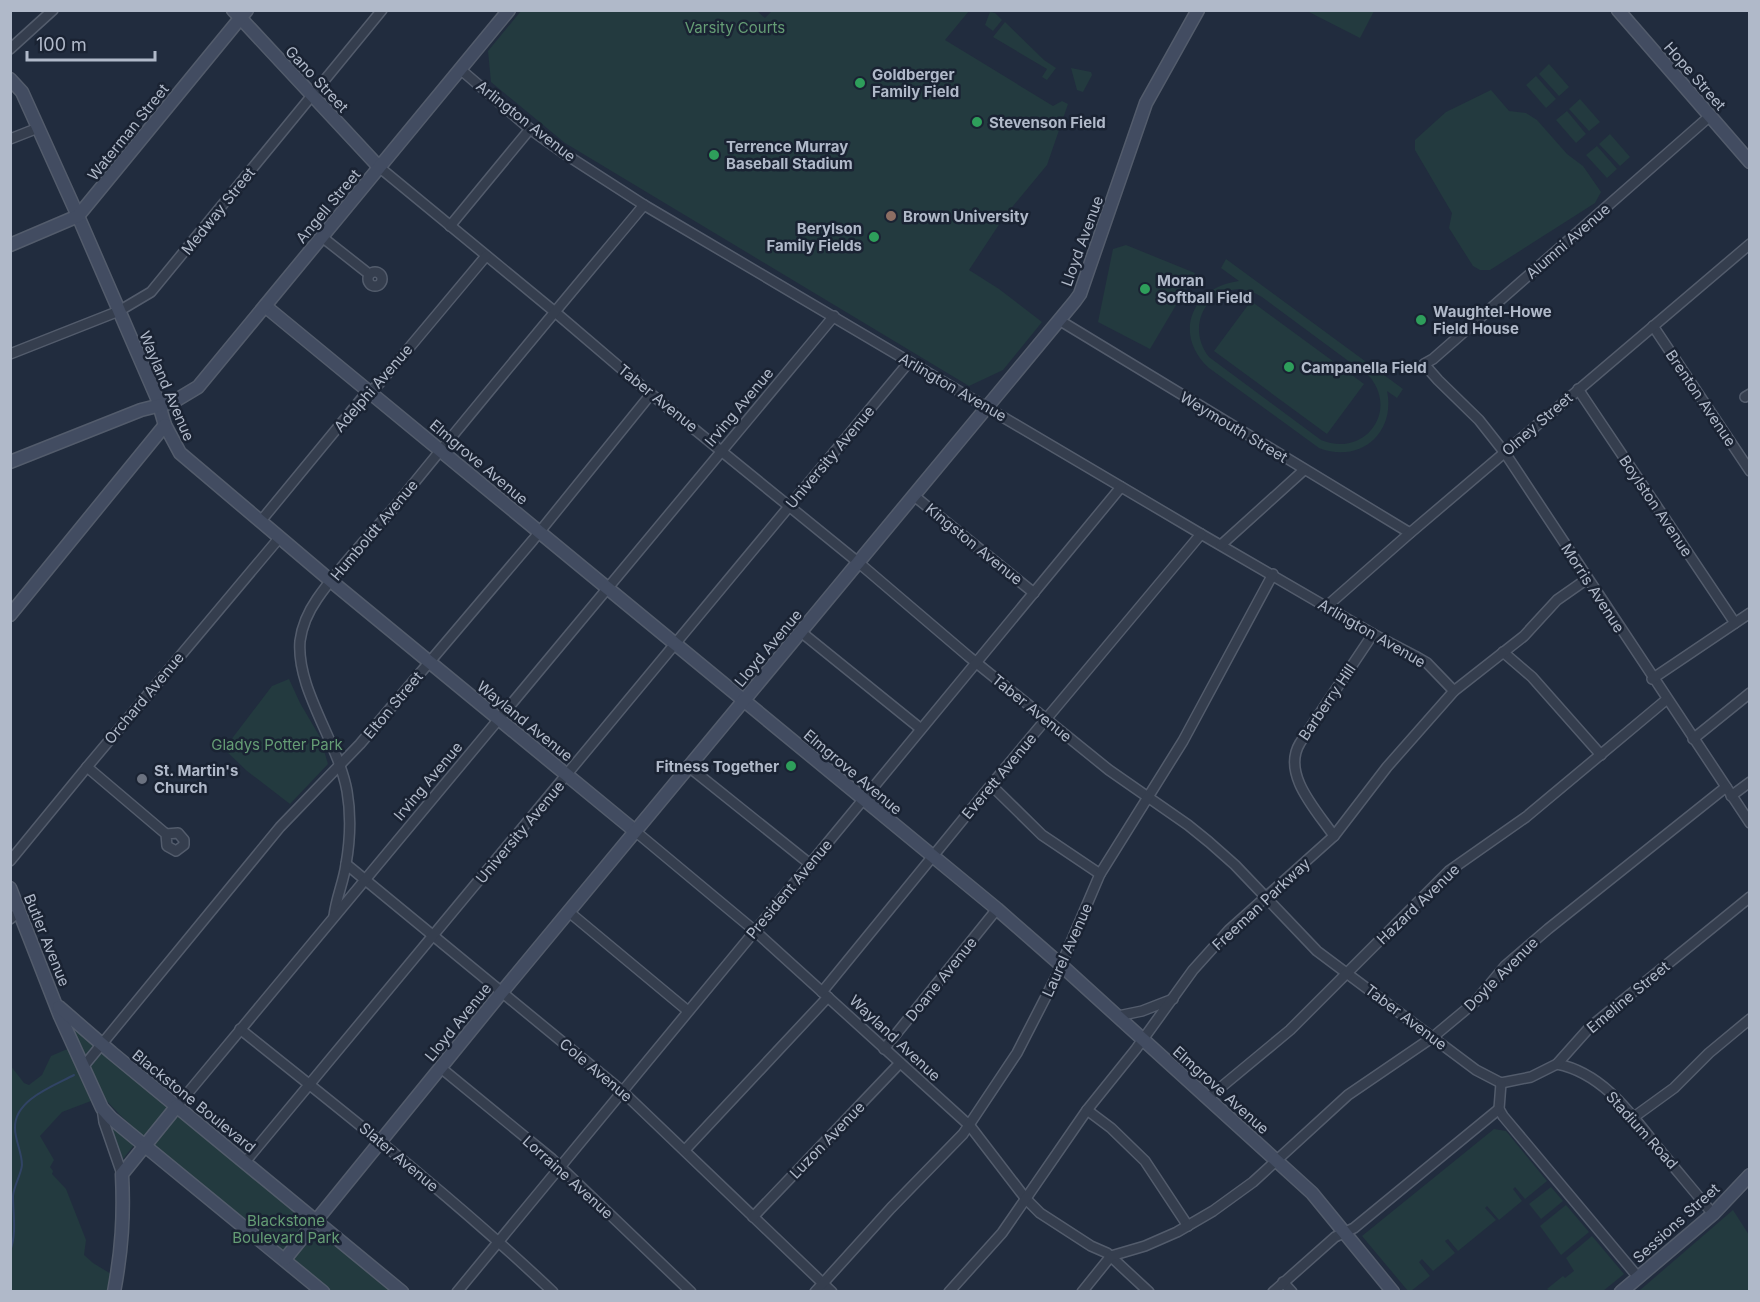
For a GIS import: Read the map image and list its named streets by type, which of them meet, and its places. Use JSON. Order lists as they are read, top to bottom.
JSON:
{
  "streets": {
    "street": [
      "Hope Street",
      "Gano Street",
      "Arlington Avenue",
      "Waterman Street",
      "Angell Street",
      "Medway Street",
      "Lloyd Avenue",
      "Alumni Avenue",
      "Wayland Avenue",
      "Adelphi Avenue",
      "Taber Avenue",
      "Brenton Avenue",
      "Irving Avenue",
      "Olney Street",
      "Weymouth Street",
      "University Avenue",
      "Elmgrove Avenue",
      "Boylston Avenue",
      "Humboldt Avenue",
      "Kingston Avenue",
      "Morris Avenue",
      "Orchard Avenue",
      "Barberry Hill",
      "Elton Street",
      "Everett Avenue",
      "President Avenue",
      "Freeman Parkway",
      "Hazard Avenue",
      "Butler Avenue",
      "Laurel Avenue",
      "Doyle Avenue",
      "Doane Avenue",
      "Emeline Street",
      "Cole Avenue",
      "Blackstone Boulevard",
      "Stadium Road",
      "Luzon Avenue",
      "Slater Avenue",
      "Lorraine Avenue",
      "Sessions Street"
    ]
  },
  "crossings": [
    ["Hope Street", "Alumni Avenue"],
    ["Gano Street", "Waterman Street"],
    ["Gano Street", "Angell Street"],
    ["Gano Street", "Medway Street"],
    ["Gano Street", "Taber Avenue"],
    ["Arlington Avenue", "Angell Street"],
    ["Arlington Avenue", "Lloyd Avenue"],
    ["Arlington Avenue", "Irving Avenue"],
    ["Arlington Avenue", "Olney Street"],
    ["Arlington Avenue", "University Avenue"],
    ["Arlington Avenue", "Humboldt Avenue"],
    ["Arlington Avenue", "Barberry Hill"],
    ["Arlington Avenue", "Everett Avenue"],
    ["Arlington Avenue", "President Avenue"],
    ["Arlington Avenue", "Freeman Parkway"],
    ["Arlington Avenue", "Laurel Avenue"],
    ["Waterman Street", "Wayland Avenue"],
    ["Angell Street", "Wayland Avenue"],
    ["Angell Street", "Taber Avenue"],
    ["Angell Street", "Elmgrove Avenue"],
    ["Medway Street", "Wayland Avenue"],
    ["Lloyd Avenue", "Wayland Avenue"],
    ["Lloyd Avenue", "Taber Avenue"],
    ["Lloyd Avenue", "Weymouth Street"],
    ["Lloyd Avenue", "Elmgrove Avenue"],
    ["Lloyd Avenue", "Kingston Avenue"],
    ["Lloyd Avenue", "Cole Avenue"],
    ["Lloyd Avenue", "Blackstone Boulevard"],
    ["Lloyd Avenue", "Slater Avenue"],
    ["Lloyd Avenue", "Lorraine Avenue"],
    ["Alumni Avenue", "Morris Avenue"],
    ["Wayland Avenue", "Adelphi Avenue"],
    ["Wayland Avenue", "Irving Avenue"],
    ["Wayland Avenue", "University Avenue"],
    ["Wayland Avenue", "Humboldt Avenue"],
    ["Wayland Avenue", "Orchard Avenue"],
    ["Wayland Avenue", "Elton Street"],
    ["Wayland Avenue", "Everett Avenue"],
    ["Wayland Avenue", "President Avenue"],
    ["Wayland Avenue", "Freeman Parkway"],
    ["Wayland Avenue", "Laurel Avenue"],
    ["Wayland Avenue", "Doyle Avenue"],
    ["Wayland Avenue", "Doane Avenue"],
    ["Wayland Avenue", "Luzon Avenue"],
    ["Adelphi Avenue", "Taber Avenue"],
    ["Adelphi Avenue", "Elmgrove Avenue"],
    ["Taber Avenue", "Irving Avenue"],
    ["Taber Avenue", "University Avenue"],
    ["Taber Avenue", "Humboldt Avenue"],
    ["Taber Avenue", "Elton Street"],
    ["Taber Avenue", "Everett Avenue"],
    ["Taber Avenue", "President Avenue"],
    ["Taber Avenue", "Freeman Parkway"],
    ["Taber Avenue", "Hazard Avenue"],
    ["Taber Avenue", "Laurel Avenue"],
    ["Taber Avenue", "Doyle Avenue"],
    ["Taber Avenue", "Emeline Street"],
    ["Brenton Avenue", "Olney Street"],
    ["Irving Avenue", "Elmgrove Avenue"],
    ["Irving Avenue", "Humboldt Avenue"],
    ["Irving Avenue", "Cole Avenue"],
    ["Irving Avenue", "Blackstone Boulevard"],
    ["Irving Avenue", "Slater Avenue"],
    ["Olney Street", "Weymouth Street"],
    ["Olney Street", "Boylston Avenue"],
    ["Olney Street", "Morris Avenue"],
    ["University Avenue", "Elmgrove Avenue"],
    ["University Avenue", "Cole Avenue"],
    ["University Avenue", "Blackstone Boulevard"],
    ["University Avenue", "Slater Avenue"],
    ["Elmgrove Avenue", "Humboldt Avenue"],
    ["Elmgrove Avenue", "Elton Street"],
    ["Elmgrove Avenue", "Everett Avenue"],
    ["Elmgrove Avenue", "President Avenue"],
    ["Elmgrove Avenue", "Freeman Parkway"],
    ["Elmgrove Avenue", "Hazard Avenue"],
    ["Elmgrove Avenue", "Laurel Avenue"],
    ["Elmgrove Avenue", "Doyle Avenue"],
    ["Elmgrove Avenue", "Doane Avenue"],
    ["Humboldt Avenue", "Elton Street"],
    ["Humboldt Avenue", "Cole Avenue"],
    ["Kingston Avenue", "President Avenue"],
    ["Morris Avenue", "Freeman Parkway"],
    ["Morris Avenue", "Hazard Avenue"],
    ["Morris Avenue", "Doyle Avenue"],
    ["Barberry Hill", "Freeman Parkway"],
    ["Elton Street", "Blackstone Boulevard"],
    ["Everett Avenue", "Cole Avenue"],
    ["President Avenue", "Cole Avenue"],
    ["President Avenue", "Slater Avenue"],
    ["President Avenue", "Lorraine Avenue"],
    ["Butler Avenue", "Blackstone Boulevard"],
    ["Laurel Avenue", "Cole Avenue"],
    ["Emeline Street", "Stadium Road"],
    ["Cole Avenue", "Luzon Avenue"],
    ["Stadium Road", "Sessions Street"]
  ],
  "parks": ["Varsity Courts", "Gladys Potter Park", "Blackstone Boulevard Park"],
  "places": [
    "Goldberger Family Field",
    "Stevenson Field",
    "Terrence Murray Baseball Stadium",
    "Brown University",
    "Berylson Family Fields",
    "Moran Softball Field",
    "Waughtel-Howe Field House",
    "Campanella Field",
    "Fitness Together",
    "St. Martin's Church"
  ],
  "scale_bar": "100 m"
}
